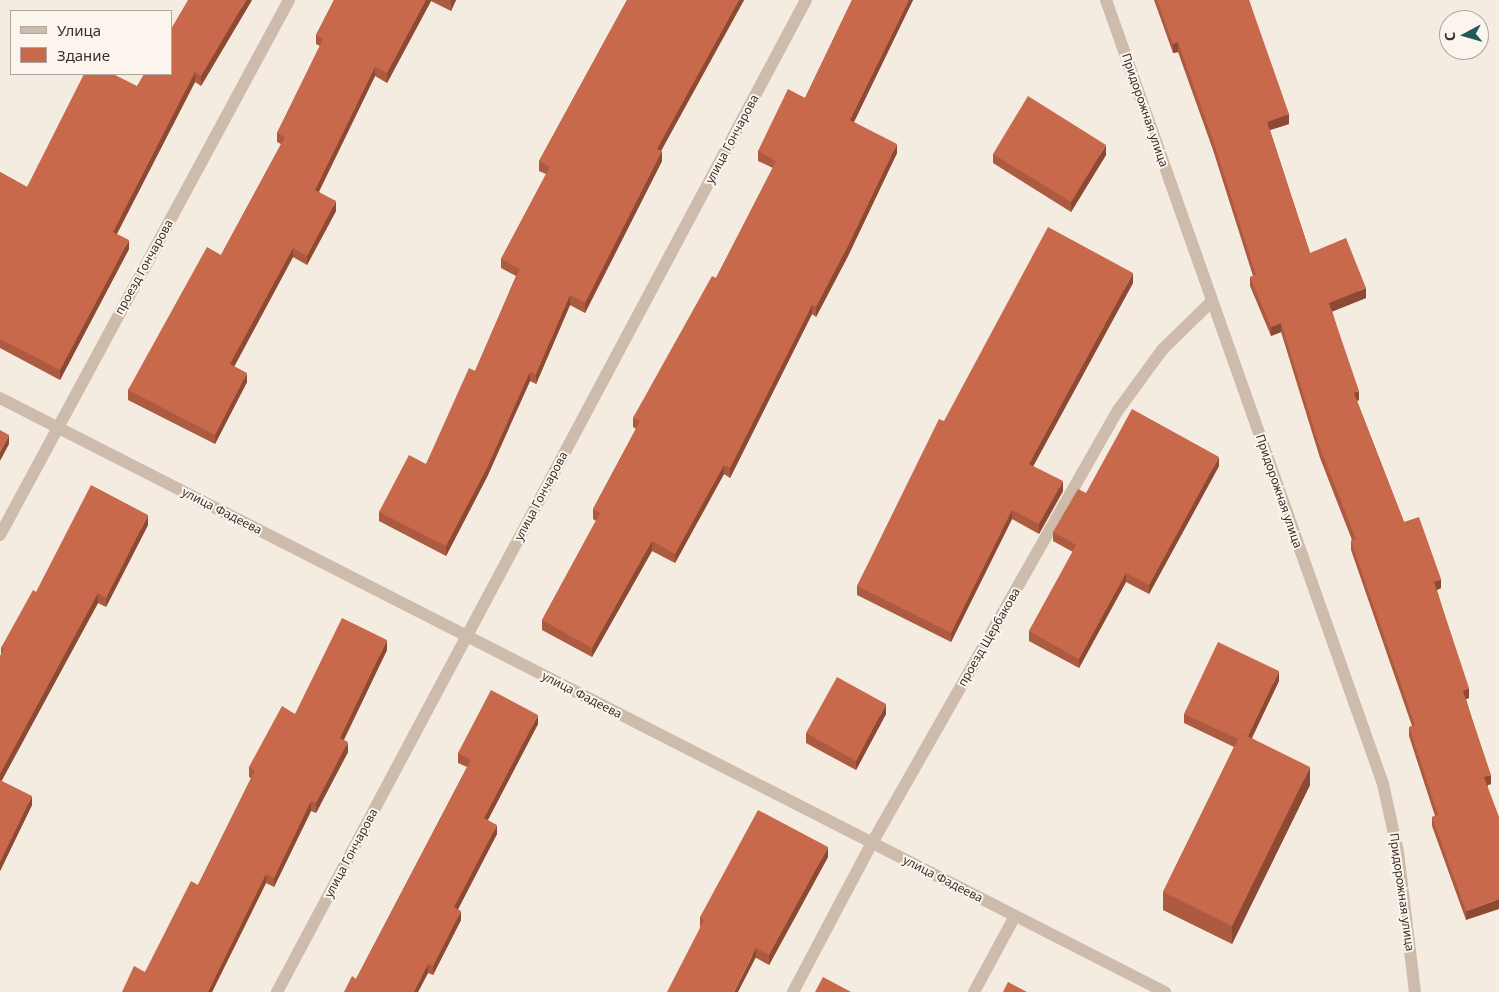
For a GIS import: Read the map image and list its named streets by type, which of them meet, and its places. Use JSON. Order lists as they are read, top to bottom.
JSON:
{
  "streets": {
    "street": [
      "Придорожная улица",
      "улица Гончарова",
      "проезд Гончарова",
      "улица Фадеева",
      "проезд Щербакова"
    ]
  },
  "crossings": [
    ["Придорожная улица", "проезд Щербакова"],
    ["улица Гончарова", "улица Фадеева"],
    ["проезд Гончарова", "улица Фадеева"],
    ["улица Фадеева", "проезд Щербакова"]
  ],
  "legend": ["Улица", "Здание"],
  "north": "left"
}
